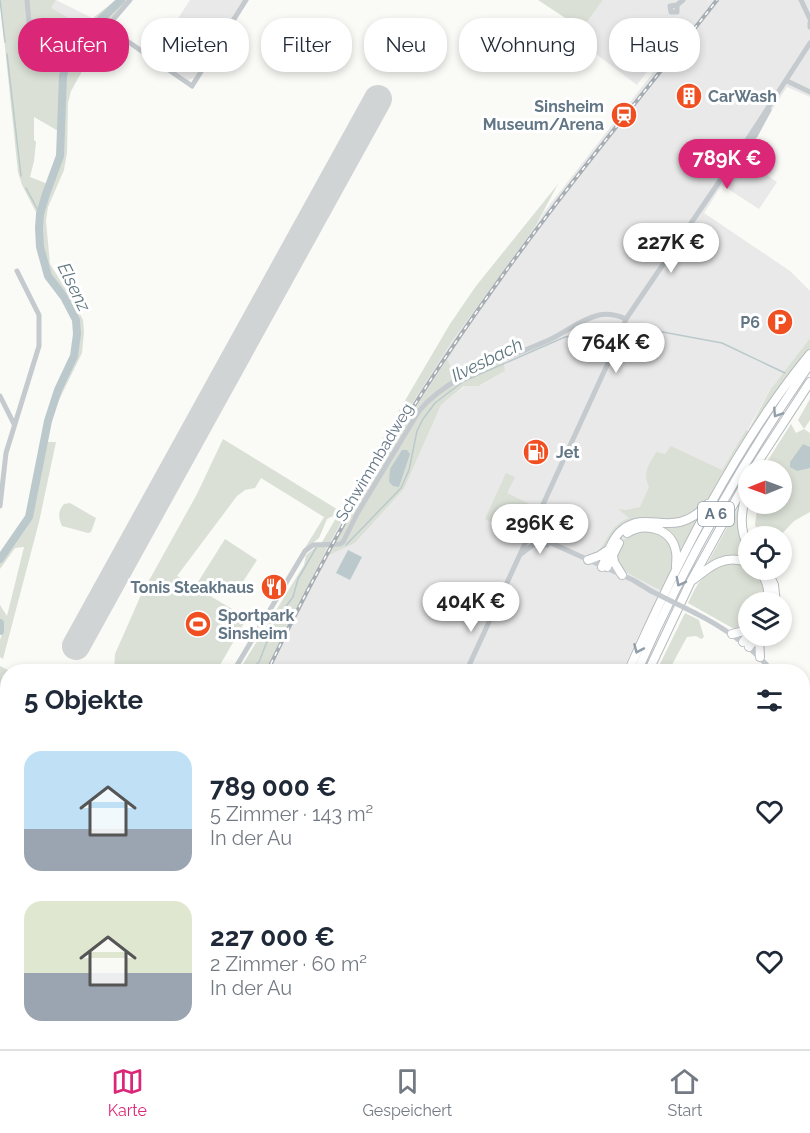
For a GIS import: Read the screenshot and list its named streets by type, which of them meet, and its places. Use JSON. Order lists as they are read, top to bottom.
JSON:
{
  "streets": {
    "highway": ["A 6"],
    "street": ["Schwimmbadweg"]
  },
  "water": ["Elsenz", "Ilvesbach"],
  "places": {
    "building": ["CarWash"],
    "station": ["Sinsheim Museum/Arena"],
    "parking": ["P6"],
    "fuel station": ["Jet"],
    "restaurant": ["Tonis Steakhaus"],
    "sports": ["Sportpark Sinsheim"]
  },
  "north": "left",
  "page": {
    "chip": [
      "Kaufen",
      "Mieten",
      "Filter",
      "Neu",
      "Wohnung",
      "Haus"
    ],
    "price": [
      "789K €",
      "227K €",
      "764K €",
      "296K €",
      "404K €"
    ],
    "heading": "5 Objekte",
    "list": [
      {
        "name": "789 000 €",
        "note": "5 Zimmer · 143 m² · In der Au"
      },
      {
        "name": "227 000 €",
        "note": "2 Zimmer · 60 m² · In der Au"
      }
    ],
    "tabs": ["Karte", "Gespeichert", "Start"]
  }
}
